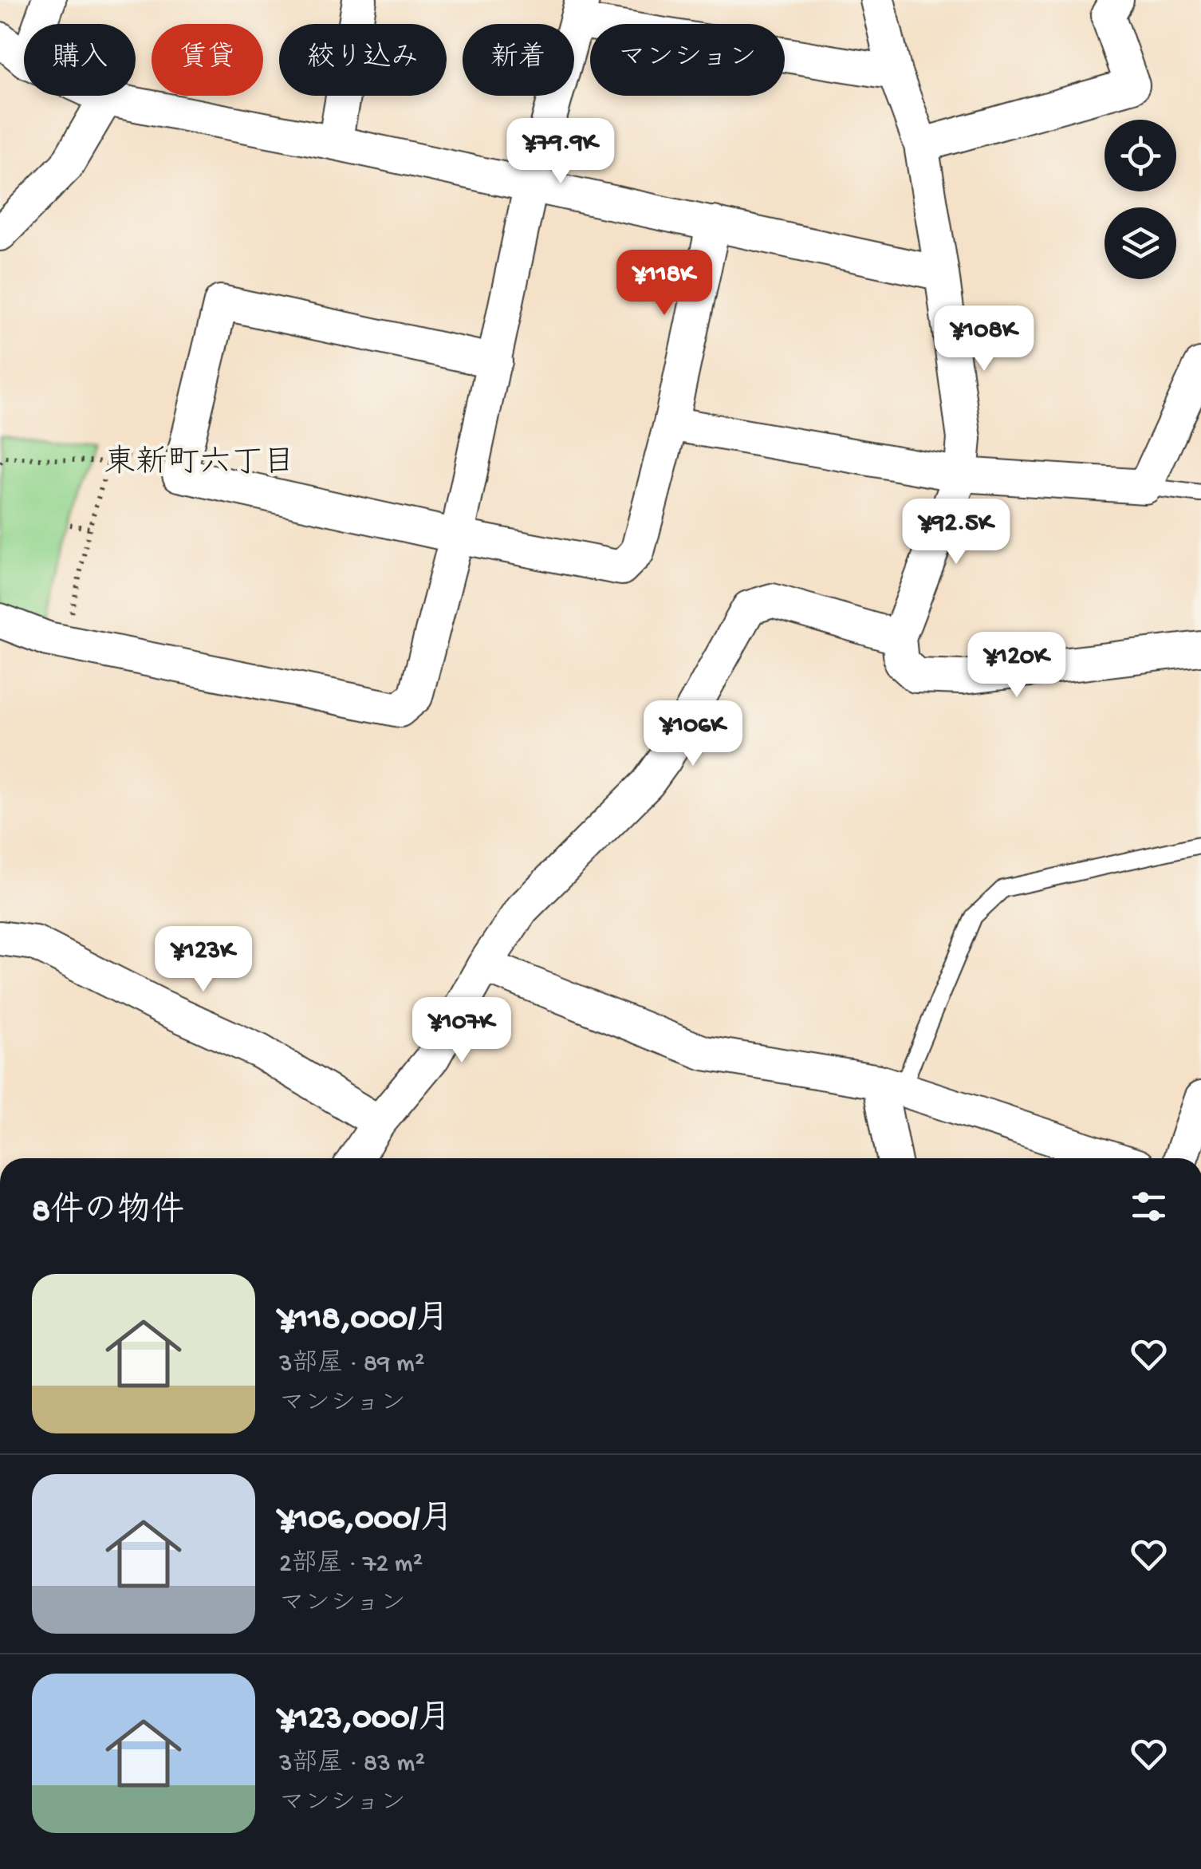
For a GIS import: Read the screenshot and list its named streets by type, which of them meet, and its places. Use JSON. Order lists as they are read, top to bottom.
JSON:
{
  "districts": ["東新町六丁目"],
  "page": {
    "chip": [
      "購入",
      "賃貸",
      "絞り込み",
      "新着",
      "マンション"
    ],
    "price": [
      "¥79.9K",
      "¥118K",
      "¥108K",
      "¥92.5K",
      "¥120K",
      "¥106K",
      "¥123K",
      "¥107K"
    ],
    "heading": "8件の物件",
    "list": [
      {
        "name": "¥118,000/月",
        "note": "3部屋 · 89 m² · マンション"
      },
      {
        "name": "¥106,000/月",
        "note": "2部屋 · 72 m² · マンション"
      },
      {
        "name": "¥123,000/月",
        "note": "3部屋 · 83 m² · マンション"
      }
    ]
  }
}
